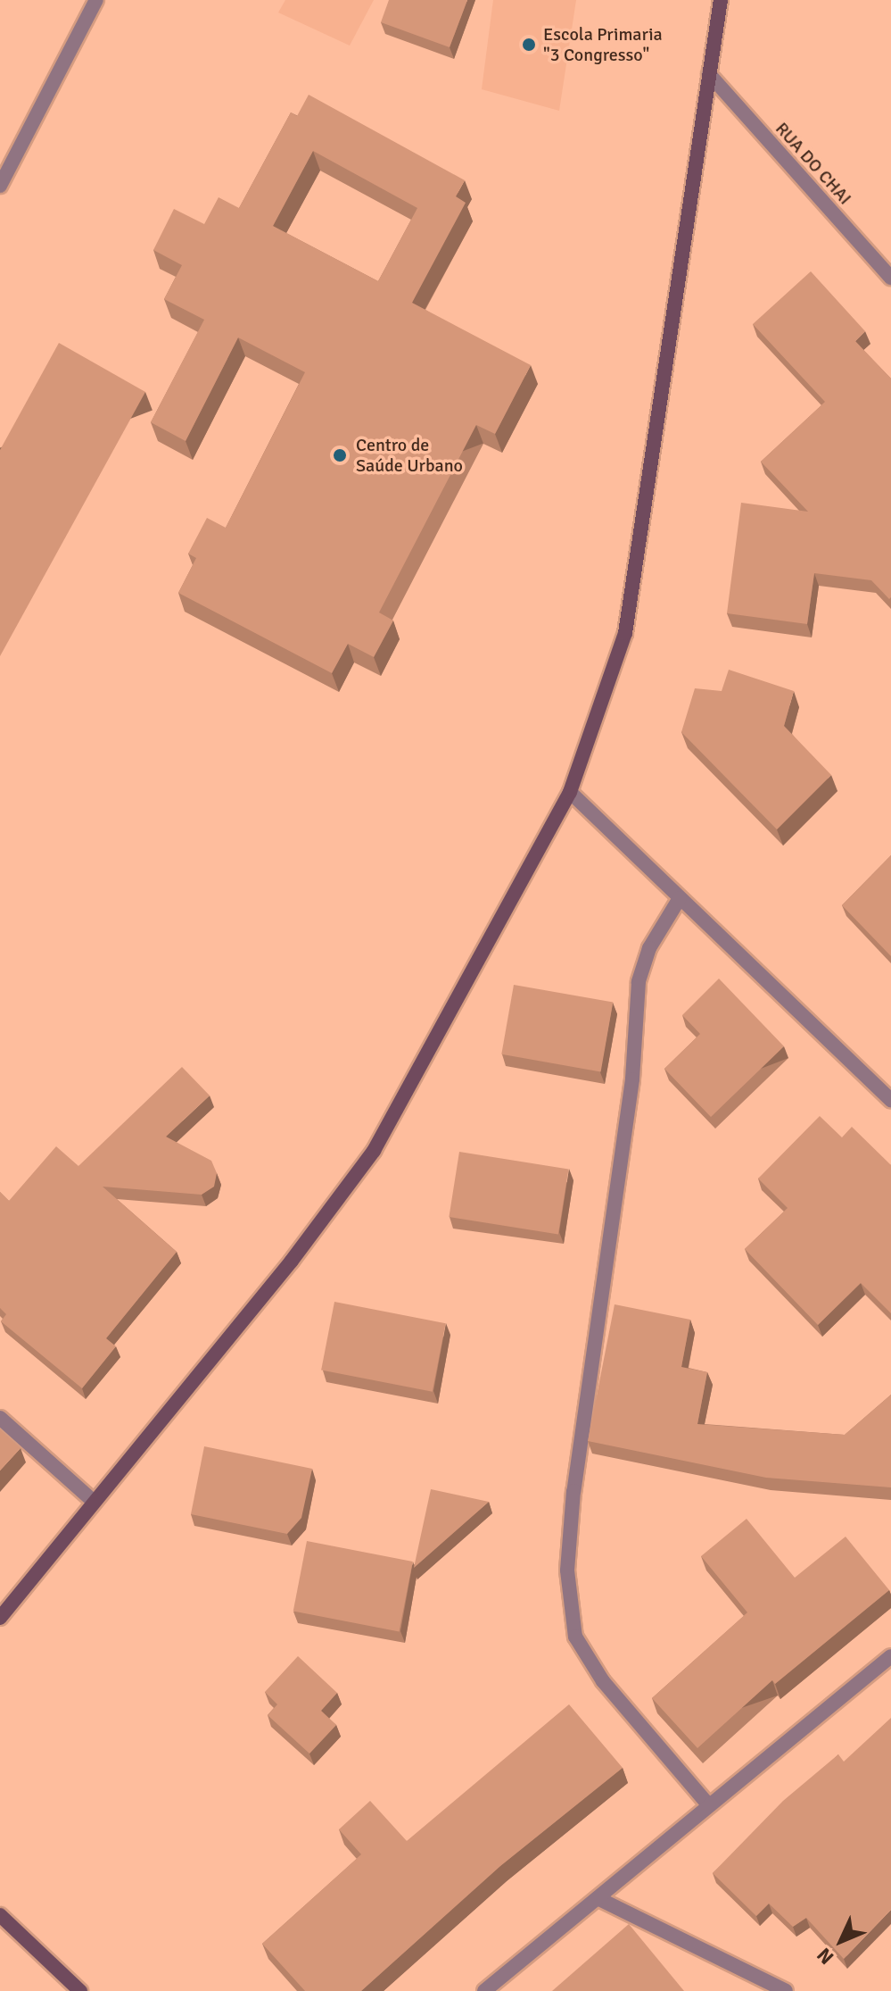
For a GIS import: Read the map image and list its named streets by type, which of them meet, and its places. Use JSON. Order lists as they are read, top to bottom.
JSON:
{
  "streets": {
    "street": ["RUA DO CHAI"]
  },
  "places": ["Escola Primaria \"3 Congresso\"", "Centro de Saúde Urbano"],
  "north": "bottom left"
}
